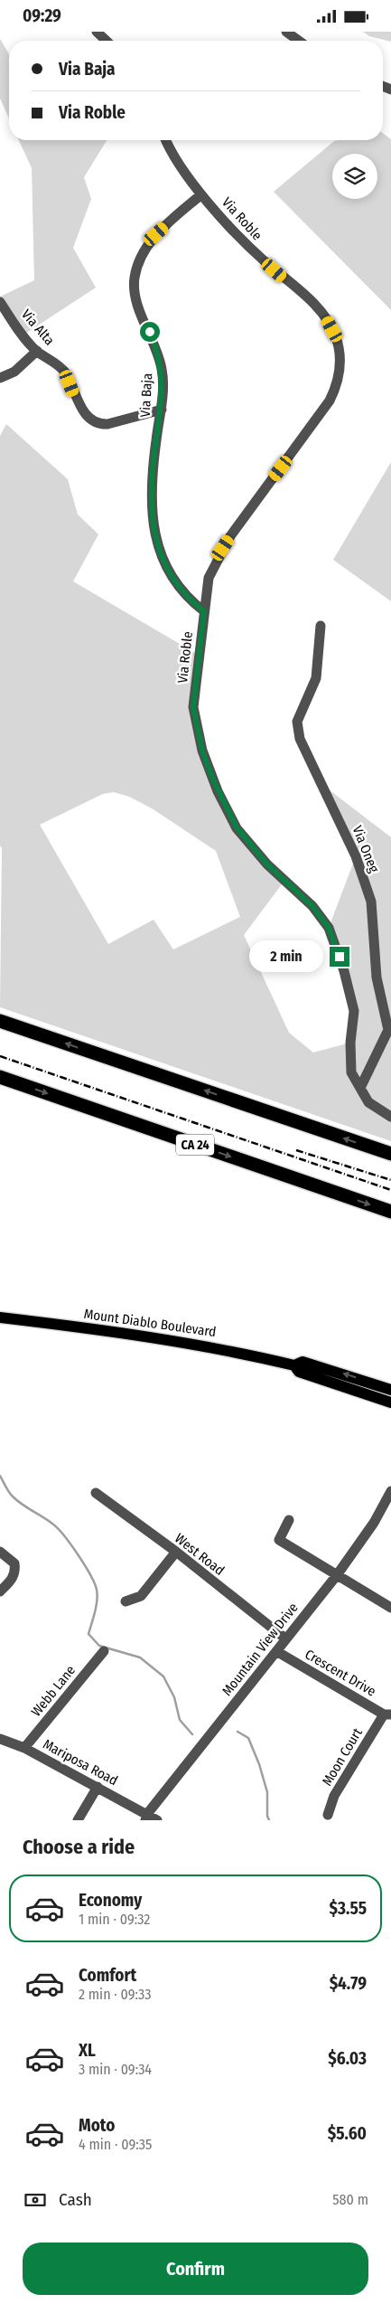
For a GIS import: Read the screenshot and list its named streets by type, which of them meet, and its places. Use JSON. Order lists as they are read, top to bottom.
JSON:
{
  "streets": {
    "highway": ["CA 24"],
    "main road": ["Mount Diablo Boulevard"],
    "street": [
      "Via Roble",
      "Via Alta",
      "Via Baja",
      "Via Oneg",
      "West Road",
      "Mountain View Drive",
      "Crescent Drive",
      "Webb Lane",
      "Moon Court",
      "Mariposa Road"
    ]
  },
  "crossings": [
    ["Via Roble", "Via Baja"],
    ["Via Roble", "Via Oneg"],
    ["Via Alta", "Via Baja"],
    ["West Road", "Mountain View Drive"],
    ["Mountain View Drive", "Crescent Drive"],
    ["Mountain View Drive", "Mariposa Road"],
    ["Crescent Drive", "Moon Court"],
    ["Webb Lane", "Mariposa Road"]
  ],
  "page": {
    "status": "09:29",
    "banner": ["Via Baja", "Via Roble"],
    "bubble": "2 min",
    "heading": "Choose a ride",
    "list": [
      {
        "name": "Economy",
        "note": "1 min · 09:32",
        "value": "$3.55"
      },
      {
        "name": "Comfort",
        "note": "2 min · 09:33",
        "value": "$4.79"
      },
      {
        "name": "XL",
        "note": "3 min · 09:34",
        "value": "$6.03"
      },
      {
        "name": "Moto",
        "note": "4 min · 09:35",
        "value": "$5.60"
      }
    ],
    "pay": ["Cash", "580 m"],
    "buttons": "Confirm"
  }
}
